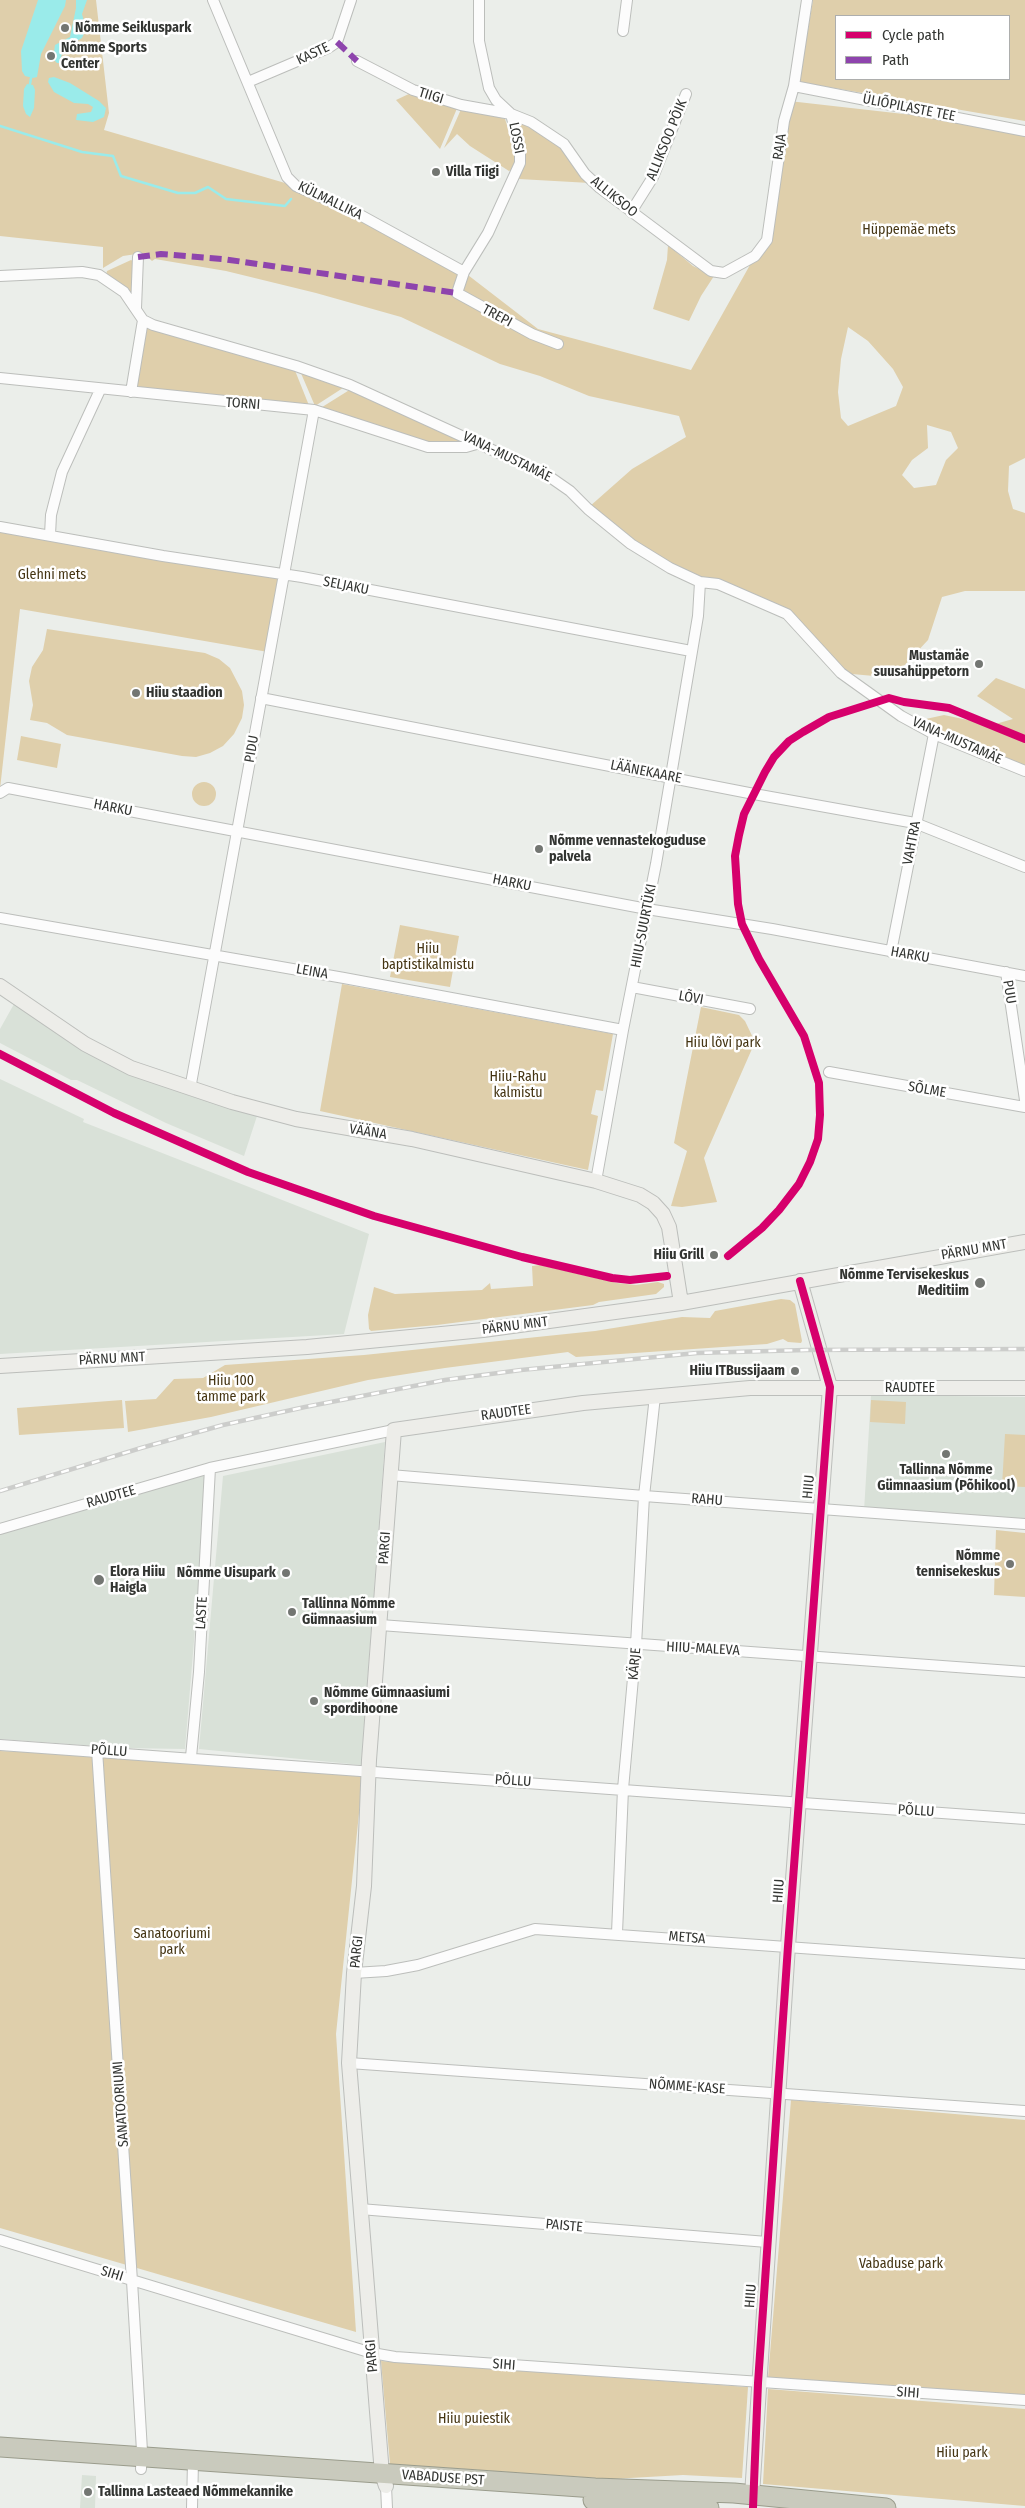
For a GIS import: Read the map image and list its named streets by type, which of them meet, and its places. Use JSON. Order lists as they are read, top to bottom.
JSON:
{
  "streets": {
    "highway": ["VABADUSE PST"],
    "street": [
      "KASTE",
      "TIIGI",
      "ÜLIÕPILASTE TEE",
      "LOSSI",
      "ALLIKSOO PÕIK",
      "RAJA",
      "ALLIKSOO",
      "KÜLMALLIKA",
      "TREPI",
      "TORNI",
      "VANA-MUSTAMÄE",
      "SELJAKU",
      "PIDU",
      "LÄÄNEKAARE",
      "HARKU",
      "VAHTRA",
      "HIIU-SUURTÜKI",
      "LEINA",
      "PUU",
      "LÕVI",
      "SÕLME",
      "VÄÄNA",
      "PÄRNU MNT",
      "RAUDTEE",
      "HIIU",
      "RAHU",
      "PARGI",
      "LASTE",
      "HIIU-MALEVA",
      "KÄRJE",
      "PÕLLU",
      "METSA",
      "NÕMME-KASE",
      "SANATOORIUMI",
      "PAISTE",
      "SIHI"
    ]
  },
  "crossings": [
    ["KASTE", "KÜLMALLIKA"],
    ["TIIGI", "LOSSI"],
    ["TIIGI", "ALLIKSOO"],
    ["ÜLIÕPILASTE TEE", "RAJA"],
    ["LOSSI", "ALLIKSOO"],
    ["LOSSI", "KÜLMALLIKA"],
    ["LOSSI", "TREPI"],
    ["ALLIKSOO PÕIK", "ALLIKSOO"],
    ["RAJA", "ALLIKSOO"],
    ["KÜLMALLIKA", "TREPI"],
    ["TORNI", "VANA-MUSTAMÄE"],
    ["TORNI", "PIDU"],
    ["VANA-MUSTAMÄE", "VAHTRA"],
    ["VANA-MUSTAMÄE", "HIIU-SUURTÜKI"],
    ["SELJAKU", "PIDU"],
    ["SELJAKU", "HIIU-SUURTÜKI"],
    ["PIDU", "LÄÄNEKAARE"],
    ["PIDU", "HARKU"],
    ["PIDU", "LEINA"],
    ["PIDU", "VÄÄNA"],
    ["LÄÄNEKAARE", "VAHTRA"],
    ["LÄÄNEKAARE", "HIIU-SUURTÜKI"],
    ["HARKU", "VAHTRA"],
    ["HARKU", "HIIU-SUURTÜKI"],
    ["HARKU", "PUU"],
    ["HIIU-SUURTÜKI", "LEINA"],
    ["HIIU-SUURTÜKI", "LÕVI"],
    ["HIIU-SUURTÜKI", "VÄÄNA"],
    ["VÄÄNA", "PÄRNU MNT"],
    ["PÄRNU MNT", "HIIU"],
    ["RAUDTEE", "HIIU"],
    ["RAUDTEE", "PARGI"],
    ["RAUDTEE", "LASTE"],
    ["RAUDTEE", "KÄRJE"],
    ["HIIU", "RAHU"],
    ["HIIU", "HIIU-MALEVA"],
    ["HIIU", "PÕLLU"],
    ["HIIU", "METSA"],
    ["HIIU", "NÕMME-KASE"],
    ["HIIU", "PAISTE"],
    ["HIIU", "SIHI"],
    ["HIIU", "VABADUSE PST"],
    ["RAHU", "PARGI"],
    ["RAHU", "KÄRJE"],
    ["PARGI", "HIIU-MALEVA"],
    ["PARGI", "PÕLLU"],
    ["PARGI", "METSA"],
    ["PARGI", "NÕMME-KASE"],
    ["PARGI", "PAISTE"],
    ["PARGI", "SIHI"],
    ["PARGI", "VABADUSE PST"],
    ["LASTE", "PÕLLU"],
    ["HIIU-MALEVA", "KÄRJE"],
    ["KÄRJE", "PÕLLU"],
    ["KÄRJE", "METSA"],
    ["PÕLLU", "SANATOORIUMI"],
    ["SANATOORIUMI", "SIHI"],
    ["SANATOORIUMI", "VABADUSE PST"]
  ],
  "parks": [
    "Hüppemäe mets",
    "Glehni mets",
    "Hiiu baptistikalmistu",
    "Hiiu lõvi park",
    "Hiiu-Rahu kalmistu",
    "Hiiu 100 tamme park",
    "Sanatooriumi park",
    "Vabaduse park",
    "Hiiu puiestik",
    "Hiiu park"
  ],
  "places": [
    "Nõmme Seikluspark",
    "Nõmme Sports Center",
    "Villa Tiigi",
    "Mustamäe suusahüppetorn",
    "Hiiu staadion",
    "Nõmme vennastekoguduse palvela",
    "Hiiu Grill",
    "Nõmme Tervisekeskus Meditiim",
    "Hiiu ITBussijaam",
    "Tallinna Nõmme Gümnaasium (Põhikool)",
    "Nõmme tennisekeskus",
    "Nõmme Uisupark",
    "Elora Hiiu Haigla",
    "Tallinna Nõmme Gümnaasium",
    "Nõmme Gümnaasiumi spordihoone",
    "Tallinna Lasteaed Nõmmekannike"
  ],
  "legend": ["Cycle path", "Path"]
}
